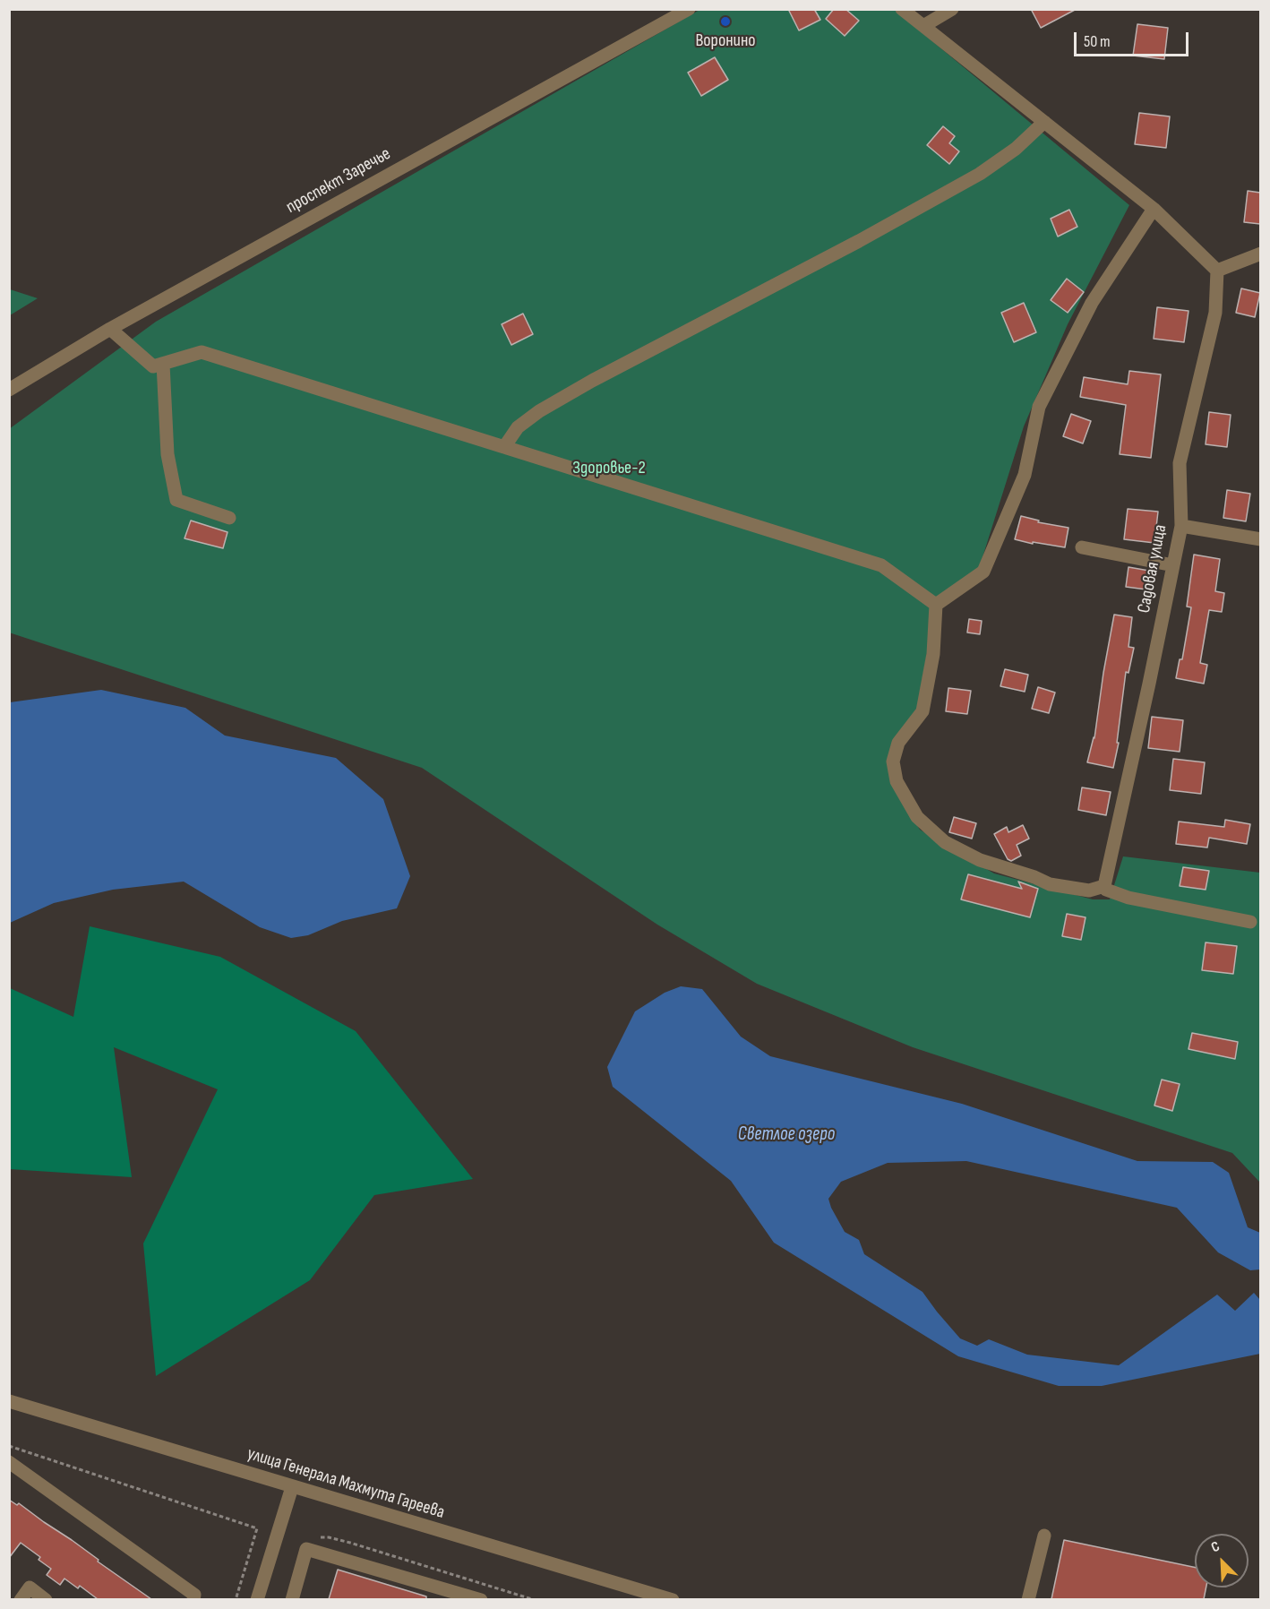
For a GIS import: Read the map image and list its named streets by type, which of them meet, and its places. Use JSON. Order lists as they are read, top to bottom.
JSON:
{
  "streets": {
    "street": ["проспект Заречье", "Садовая улица", "улица Генерала Махмута Гареева"]
  },
  "water": ["Светлое озеро"],
  "parks": ["Здоровье-2"],
  "places": ["Воронино"],
  "scale_bar": "50 m",
  "north": "top left"
}
